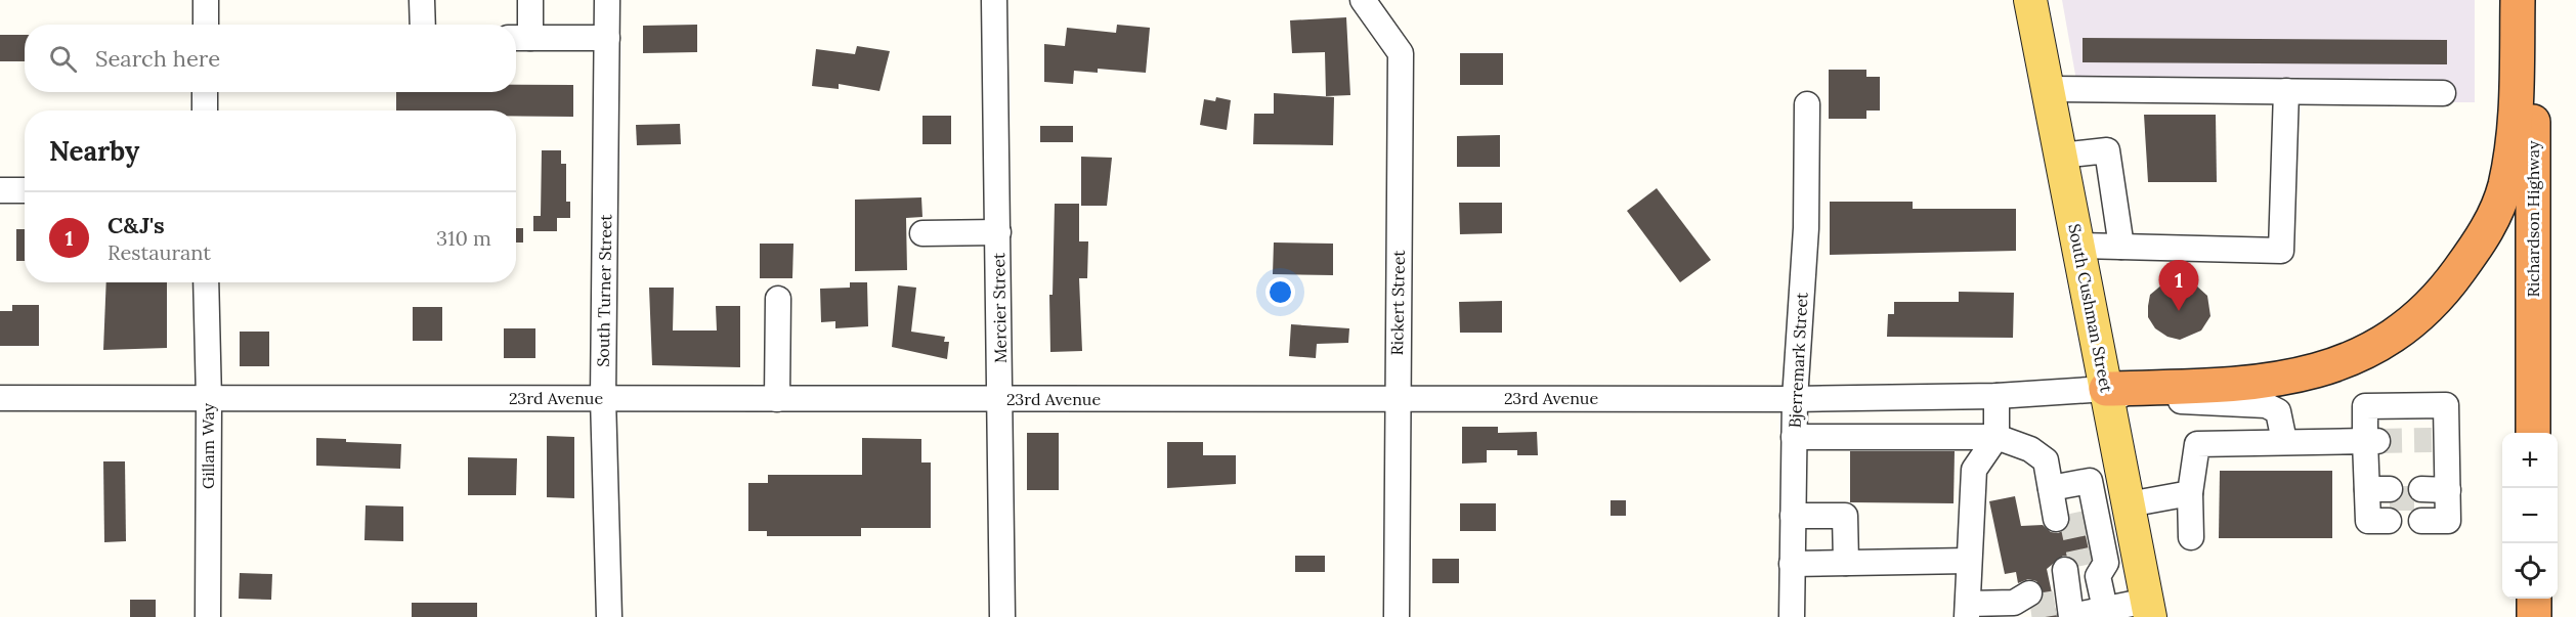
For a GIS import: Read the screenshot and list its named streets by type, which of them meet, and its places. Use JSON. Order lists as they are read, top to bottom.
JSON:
{
  "streets": {
    "highway": ["Richardson Highway"],
    "main road": ["South Cushman Street"],
    "street": [
      "South Turner Street",
      "Rickert Street",
      "Mercier Street",
      "Bjerremark Street",
      "23rd Avenue",
      "Gillam Way"
    ]
  },
  "crossings": [
    ["South Turner Street", "23rd Avenue"],
    ["Rickert Street", "23rd Avenue"],
    ["Mercier Street", "23rd Avenue"],
    ["South Cushman Street", "23rd Avenue"],
    ["Bjerremark Street", "23rd Avenue"],
    ["23rd Avenue", "Gillam Way"]
  ],
  "page": {
    "search": "Search here",
    "heading": "Nearby",
    "list": [
      {
        "mark": "1",
        "name": "C&J's",
        "note": "Restaurant",
        "value": "310 m"
      }
    ],
    "pins": "1",
    "map_buttons": ["+", "−"]
  }
}
